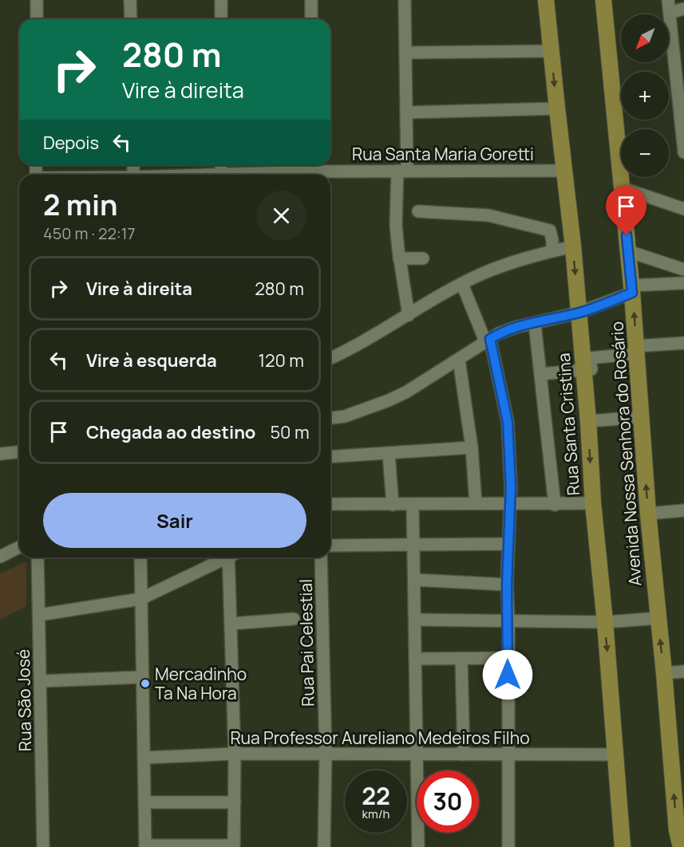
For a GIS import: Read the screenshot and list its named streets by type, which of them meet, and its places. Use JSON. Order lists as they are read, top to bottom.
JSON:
{
  "streets": {
    "main road": ["Rua Santa Cristina", "Avenida Nossa Senhora do Rosário"],
    "street": [
      "Rua Santa Maria Goretti",
      "Rua Pai Celestial",
      "Rua São José",
      "Rua Professor Aureliano Medeiros Filho"
    ]
  },
  "crossings": [
    ["Rua Santa Maria Goretti", "Rua Santa Cristina"],
    ["Rua Santa Cristina", "Rua Professor Aureliano Medeiros Filho"],
    ["Rua Pai Celestial", "Rua Professor Aureliano Medeiros Filho"]
  ],
  "one_way": ["Rua Santa Cristina", "Avenida Nossa Senhora do Rosário"],
  "places": ["Mercadinho Ta Na Hora"],
  "north": "bottom left",
  "page": {
    "map_buttons": ["+", "−"],
    "turn": ["280 m", "Vire à direita"],
    "then": "Depois",
    "heading": ["2 min", "450 m · 22:17"],
    "list": [
      {
        "name": "Vire à direita",
        "value": "280 m"
      },
      {
        "name": "Vire à esquerda",
        "value": "120 m"
      },
      {
        "name": "Chegada ao destino",
        "value": "50 m"
      }
    ],
    "buttons": "Sair",
    "speed": "22 km/h",
    "limit": "30"
  }
}
